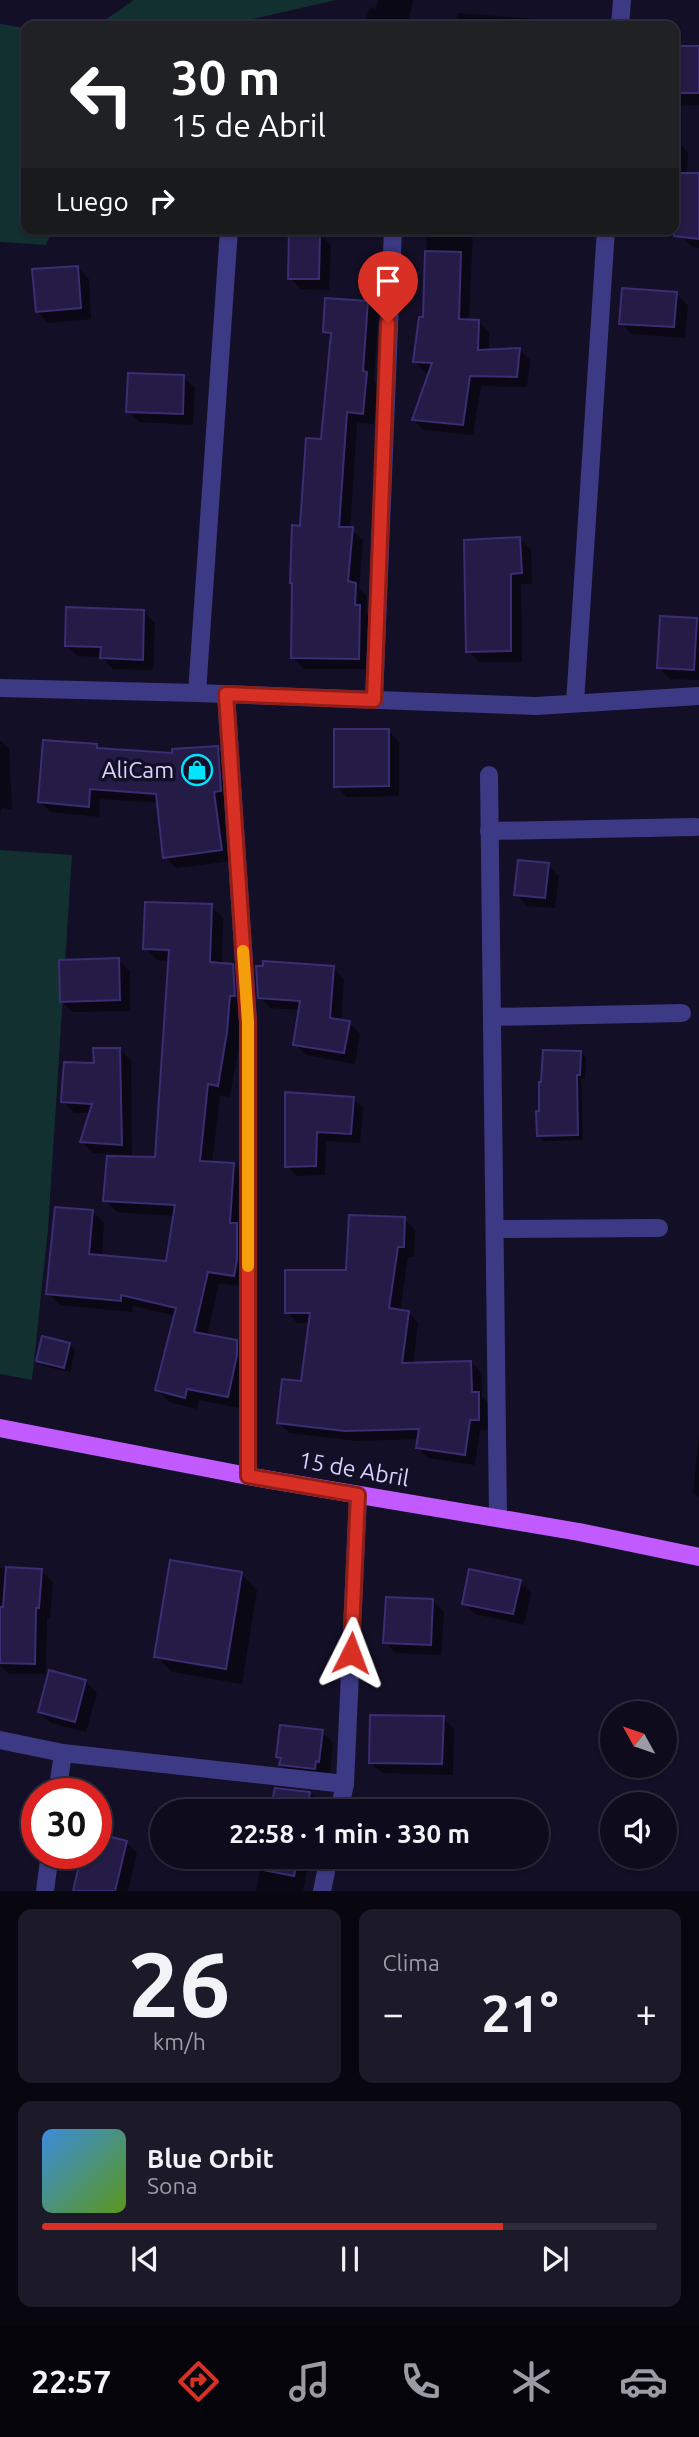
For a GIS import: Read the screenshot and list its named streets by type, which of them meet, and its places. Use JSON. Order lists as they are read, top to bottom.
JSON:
{
  "streets": {
    "main road": ["15 de Abril"]
  },
  "places": {
    "shop": ["AliCam"]
  },
  "north": "top left",
  "page": {
    "turn": ["30 m", "15 de Abril"],
    "then": "Luego",
    "limit": "30",
    "trip": "22:58 · 1 min · 330 m",
    "tile": [
      ["26", "km/h"],
      "Clima"
    ],
    "heat": ["−", "21°", "+"],
    "song": ["Blue Orbit", "Sona"],
    "tabs": "22:57"
  }
}
